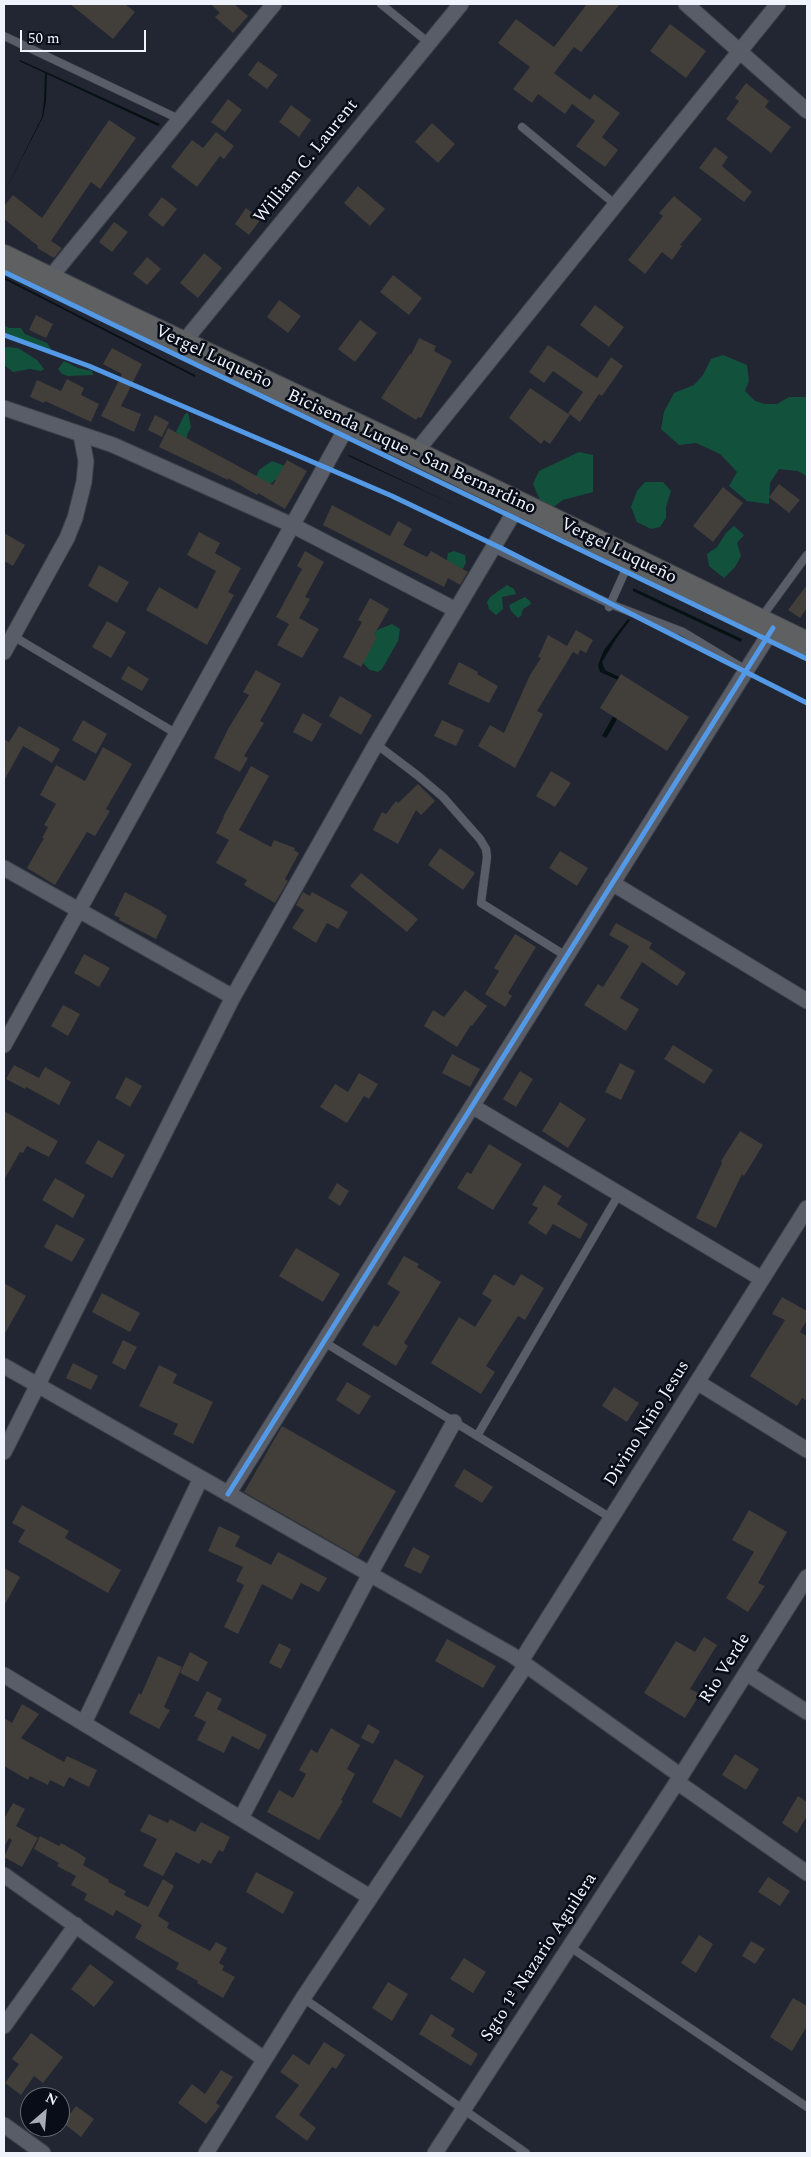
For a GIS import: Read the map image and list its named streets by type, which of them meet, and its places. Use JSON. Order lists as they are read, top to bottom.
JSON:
{
  "streets": {
    "main road": ["Vergel Luqueño"],
    "street": [
      "William C. Laurent",
      "Divino Niño Jesus",
      "Rio Verde",
      "Sgto 1º Nazario Aguilera"
    ],
    "cycle path": ["Bicisenda Luque - San Bernardino"]
  },
  "crossings": [
    ["William C. Laurent", "Vergel Luqueño"],
    ["Rio Verde", "Sgto 1º Nazario Aguilera"]
  ],
  "scale_bar": "50 m",
  "north": "top right"
}
